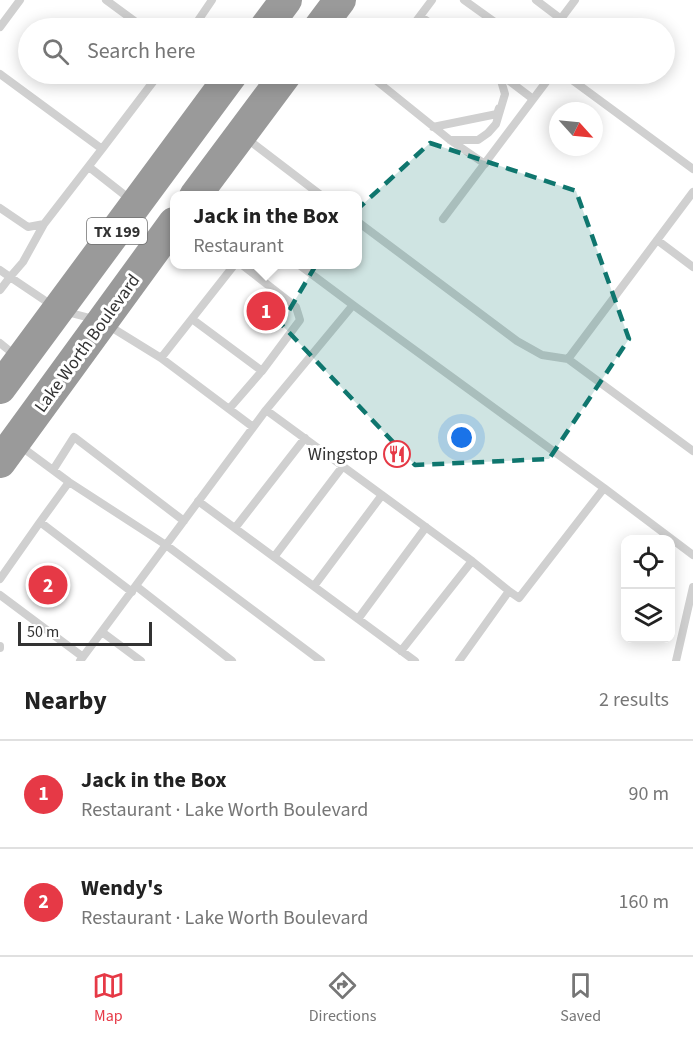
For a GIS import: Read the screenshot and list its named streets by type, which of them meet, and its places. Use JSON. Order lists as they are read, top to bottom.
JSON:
{
  "streets": {
    "highway": ["TX 199", "Lake Worth Boulevard"]
  },
  "places": {
    "restaurant": ["Wingstop"]
  },
  "scale_bar": "50 m",
  "north": "bottom right",
  "page": {
    "search": "Search here",
    "popup": ["Jack in the Box", "Restaurant"],
    "pins": ["1", "2"],
    "scale": "50 m",
    "heading": ["Nearby", "2 results"],
    "list": [
      {
        "mark": "1",
        "name": "Jack in the Box",
        "note": "Restaurant · Lake Worth Boulevard",
        "value": "90 m"
      },
      {
        "mark": "2",
        "name": "Wendy's",
        "note": "Restaurant · Lake Worth Boulevard",
        "value": "160 m"
      }
    ],
    "nav": ["Map", "Directions", "Saved"]
  }
}
